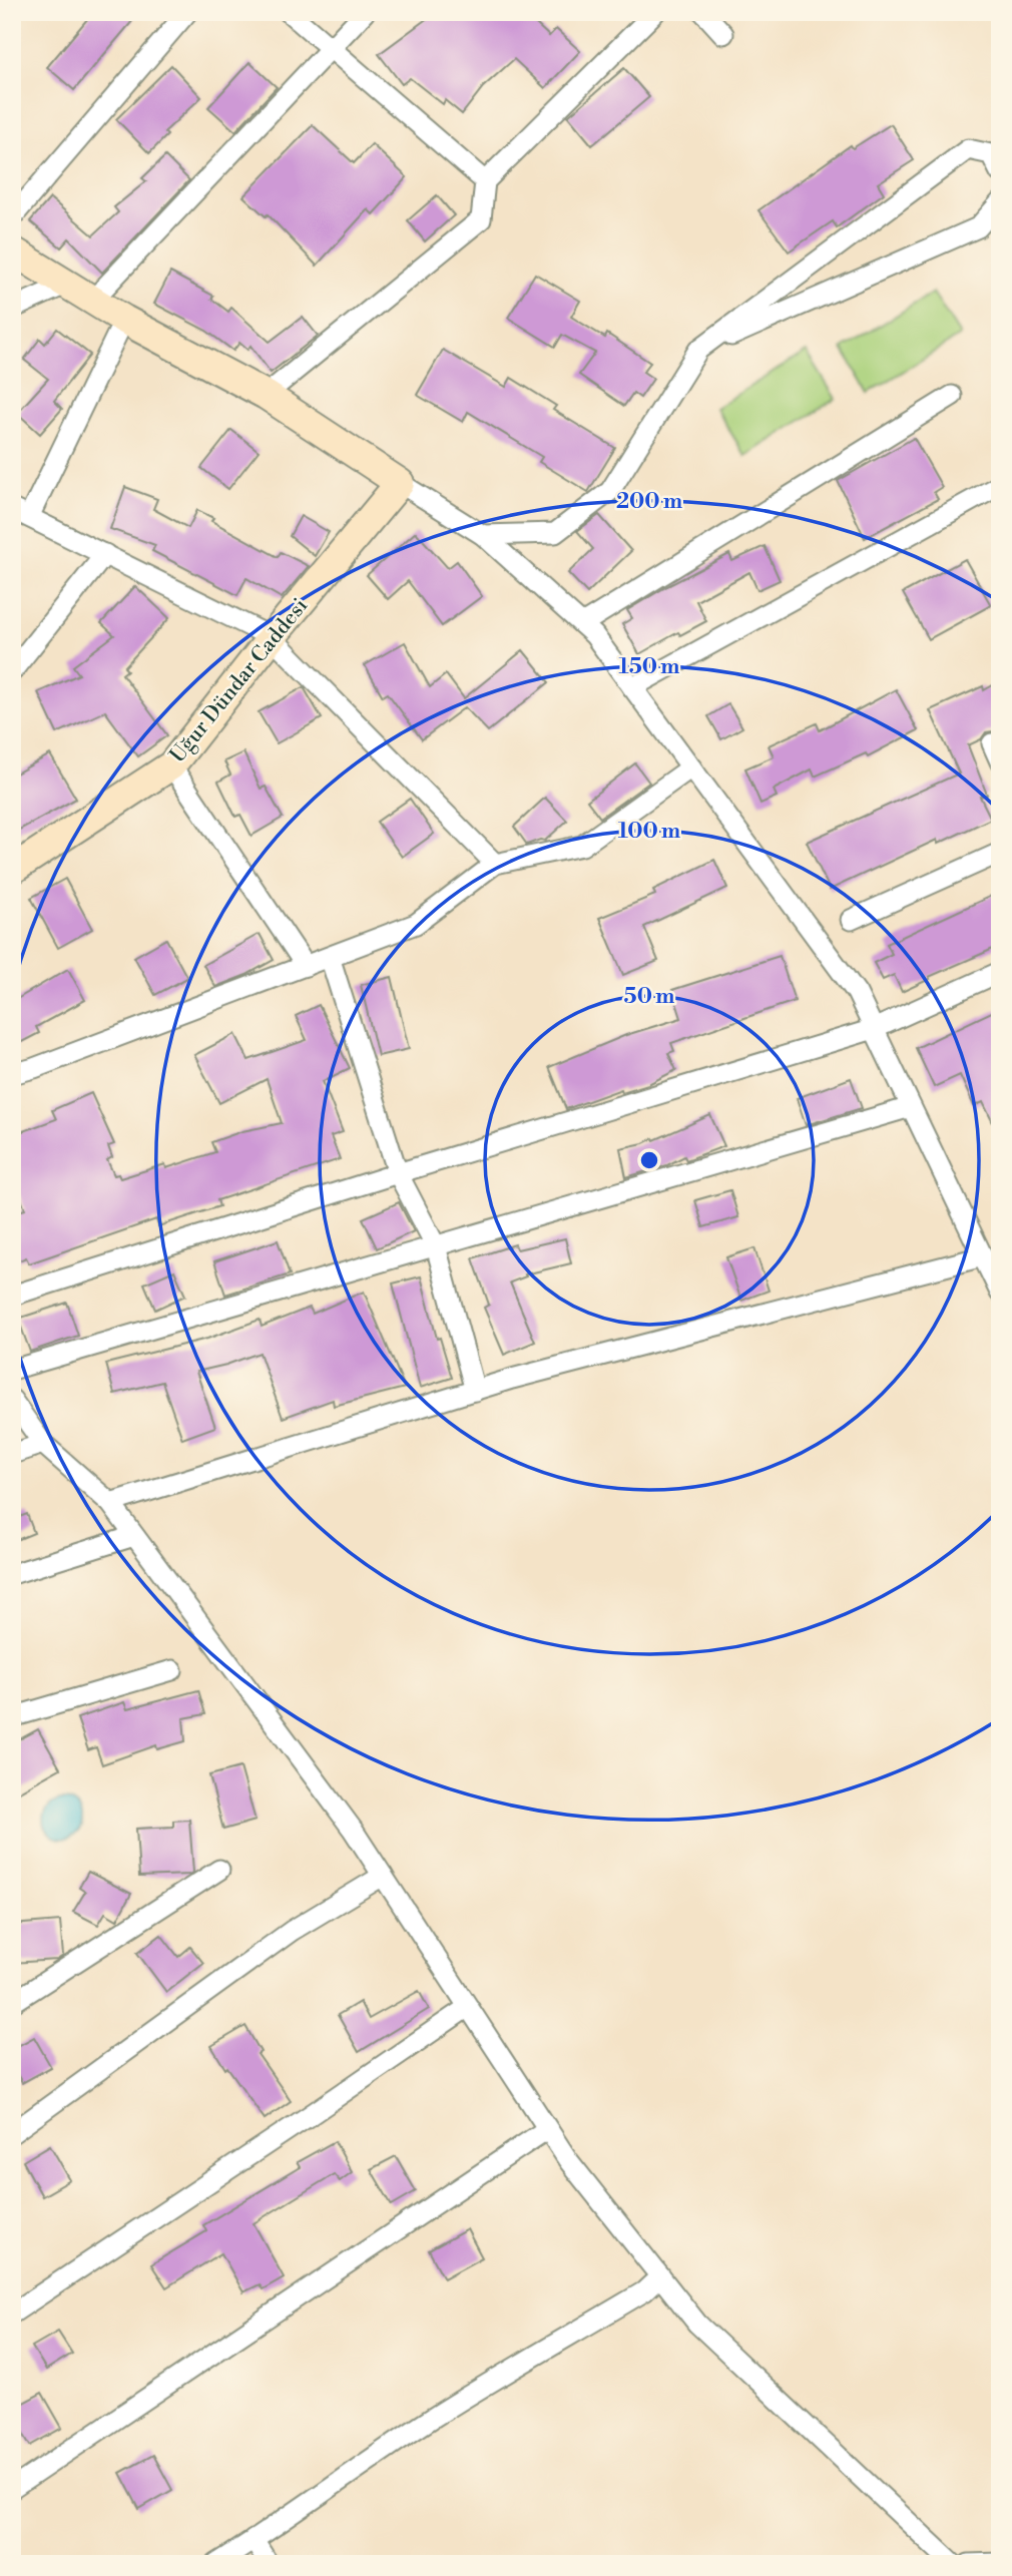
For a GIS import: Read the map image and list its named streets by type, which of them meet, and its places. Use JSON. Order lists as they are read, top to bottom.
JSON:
{
  "streets": {
    "street": ["Uğur Dündar Caddesi"]
  },
  "rings": [
    "200 m",
    "150 m",
    "100 m",
    "50 m"
  ]
}
